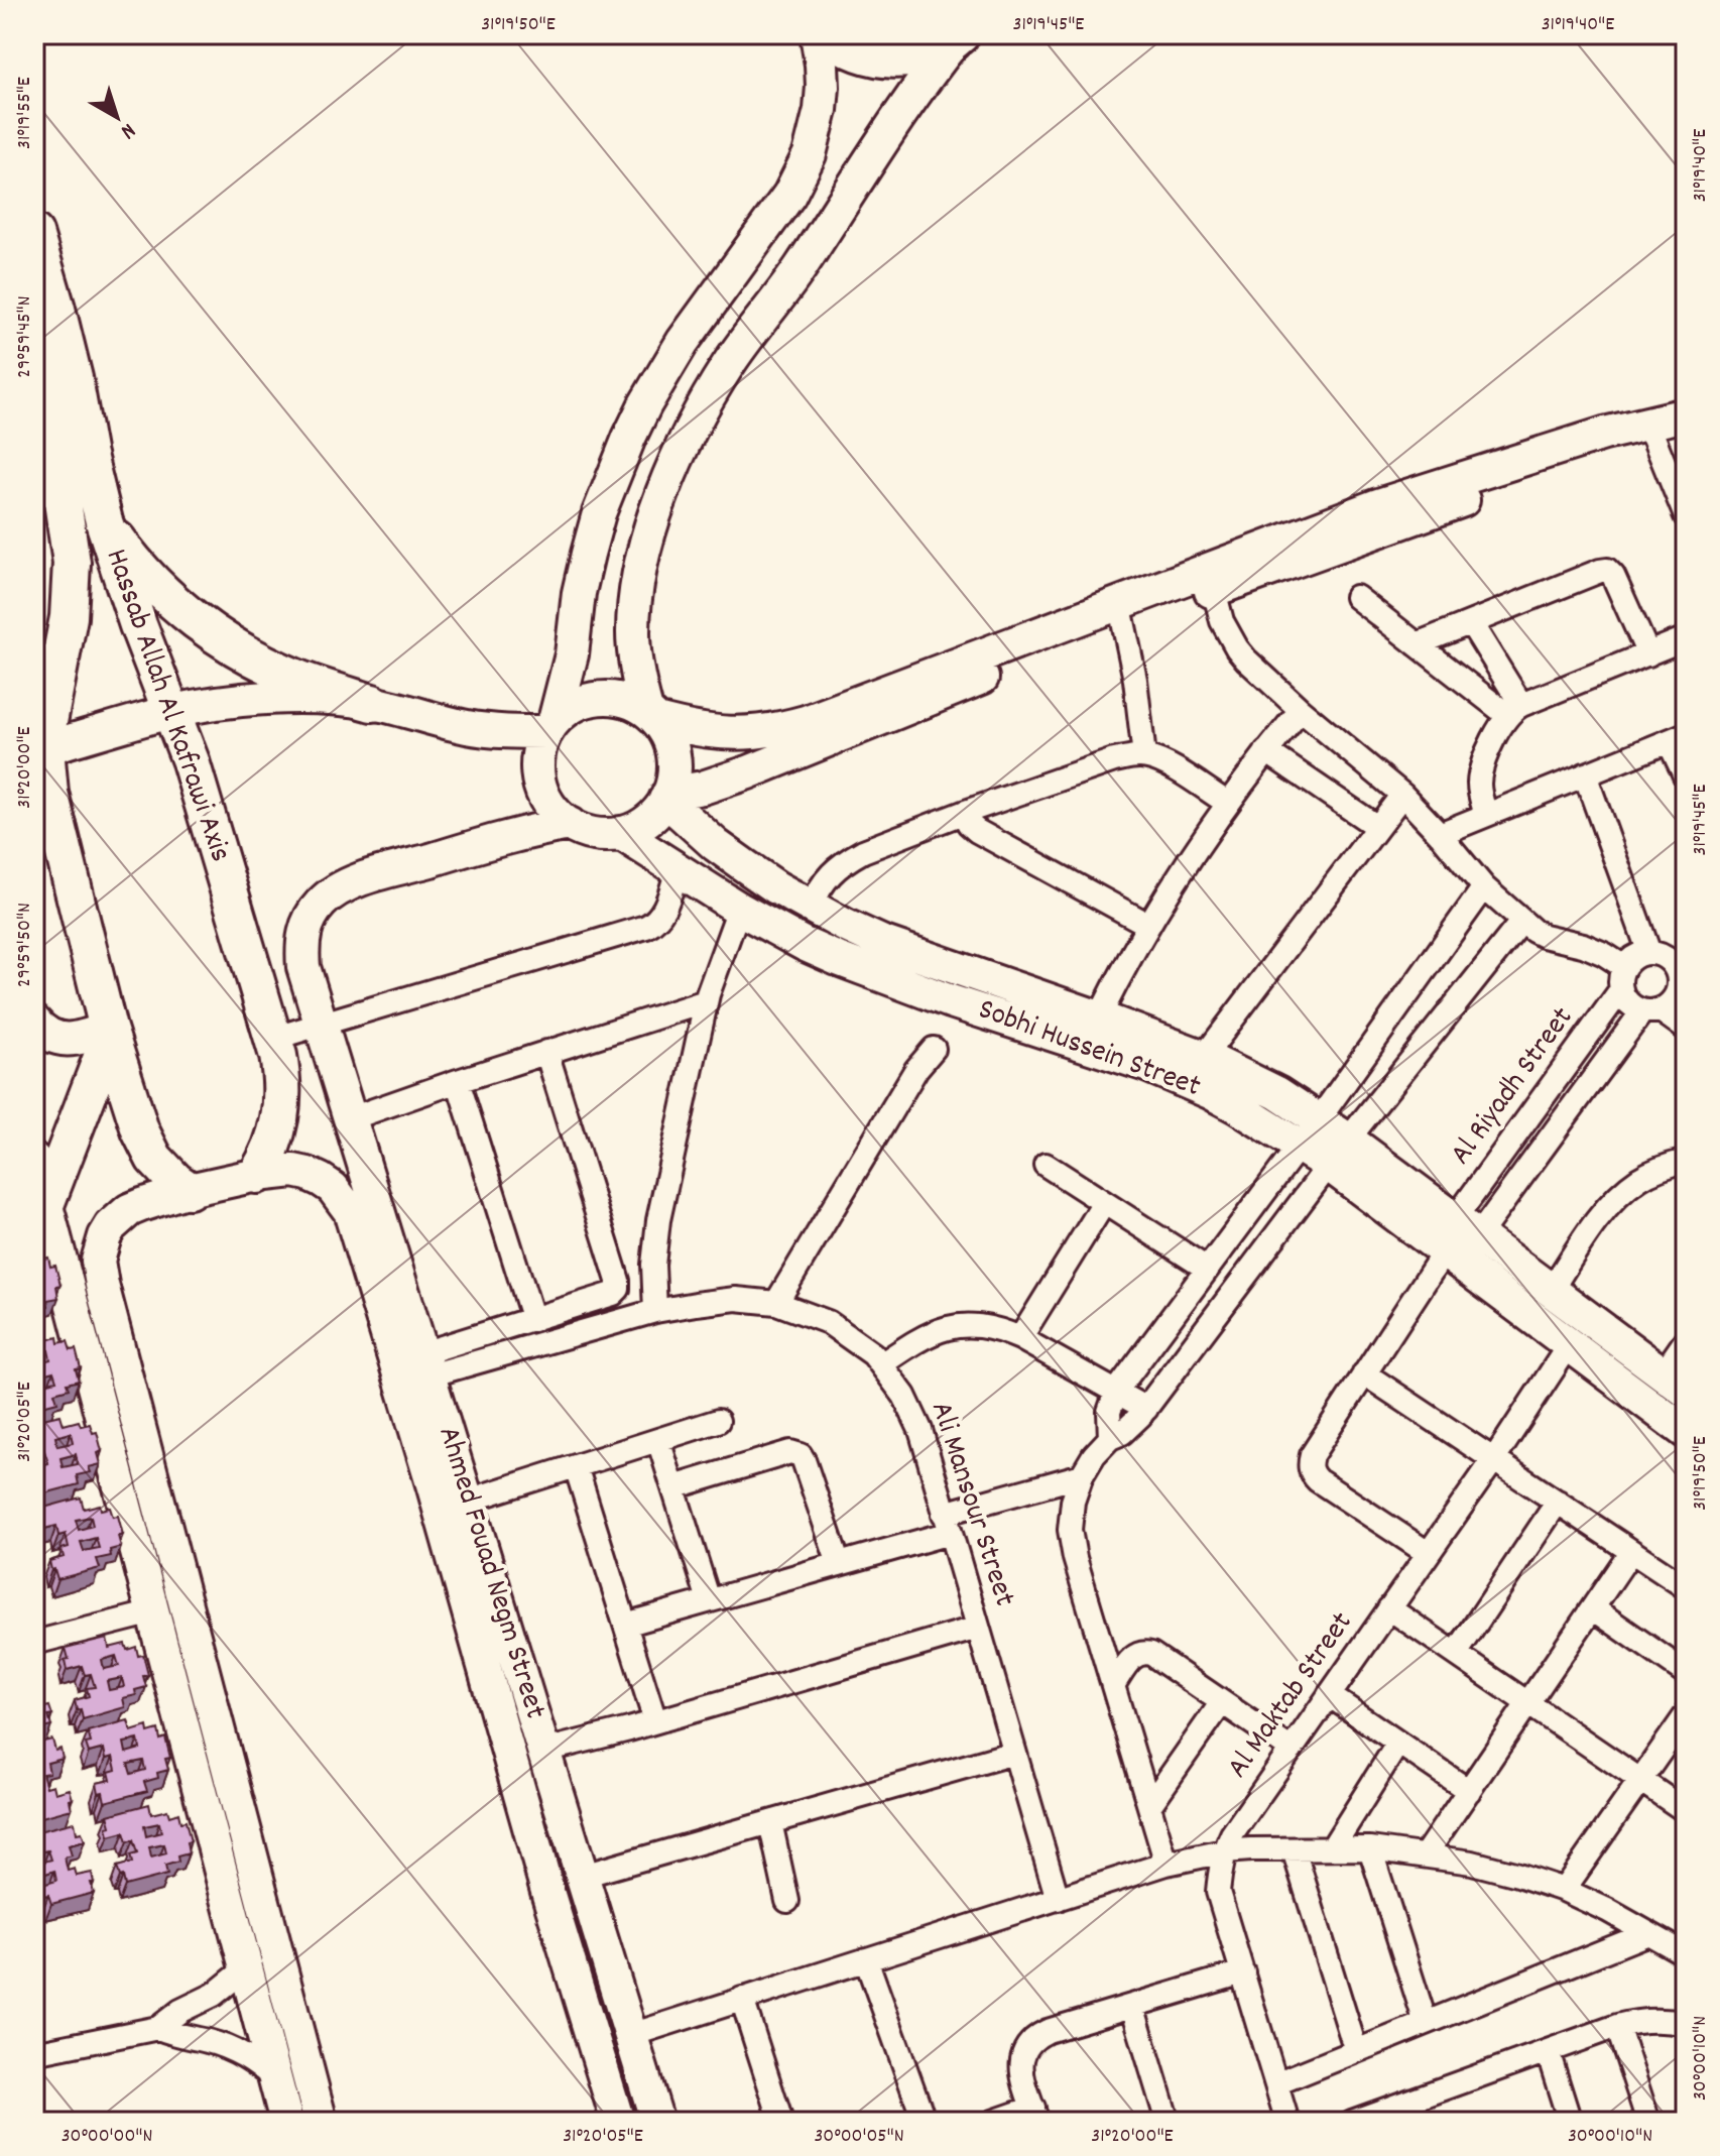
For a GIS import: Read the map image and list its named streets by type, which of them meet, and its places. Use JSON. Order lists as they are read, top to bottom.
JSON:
{
  "streets": {
    "main road": ["Hassab Allah Al Kafrawi Axis"],
    "street": [
      "Sobhi Hussein Street",
      "Al Riyadh Street",
      "Ali Mansour Street",
      "Ahmed Fouad Negm Street",
      "Al Maktab Street"
    ]
  },
  "crossings": [
    ["Hassab Allah Al Kafrawi Axis", "Ahmed Fouad Negm Street"],
    ["Sobhi Hussein Street", "Al Riyadh Street"],
    ["Sobhi Hussein Street", "Ahmed Fouad Negm Street"],
    ["Sobhi Hussein Street", "Al Maktab Street"],
    ["Ali Mansour Street", "Ahmed Fouad Negm Street"]
  ],
  "north": "bottom right",
  "coordinates": [
    "31°19'50\"E",
    "31°19'45\"E",
    "31°19'40\"E",
    "31°19'55\"E",
    "29°59'45\"N",
    "31°20'00\"E",
    "29°59'50\"N",
    "31°20'05\"E",
    "30°00'10\"N",
    "30°00'00\"N",
    "30°00'05\"N"
  ]
}
